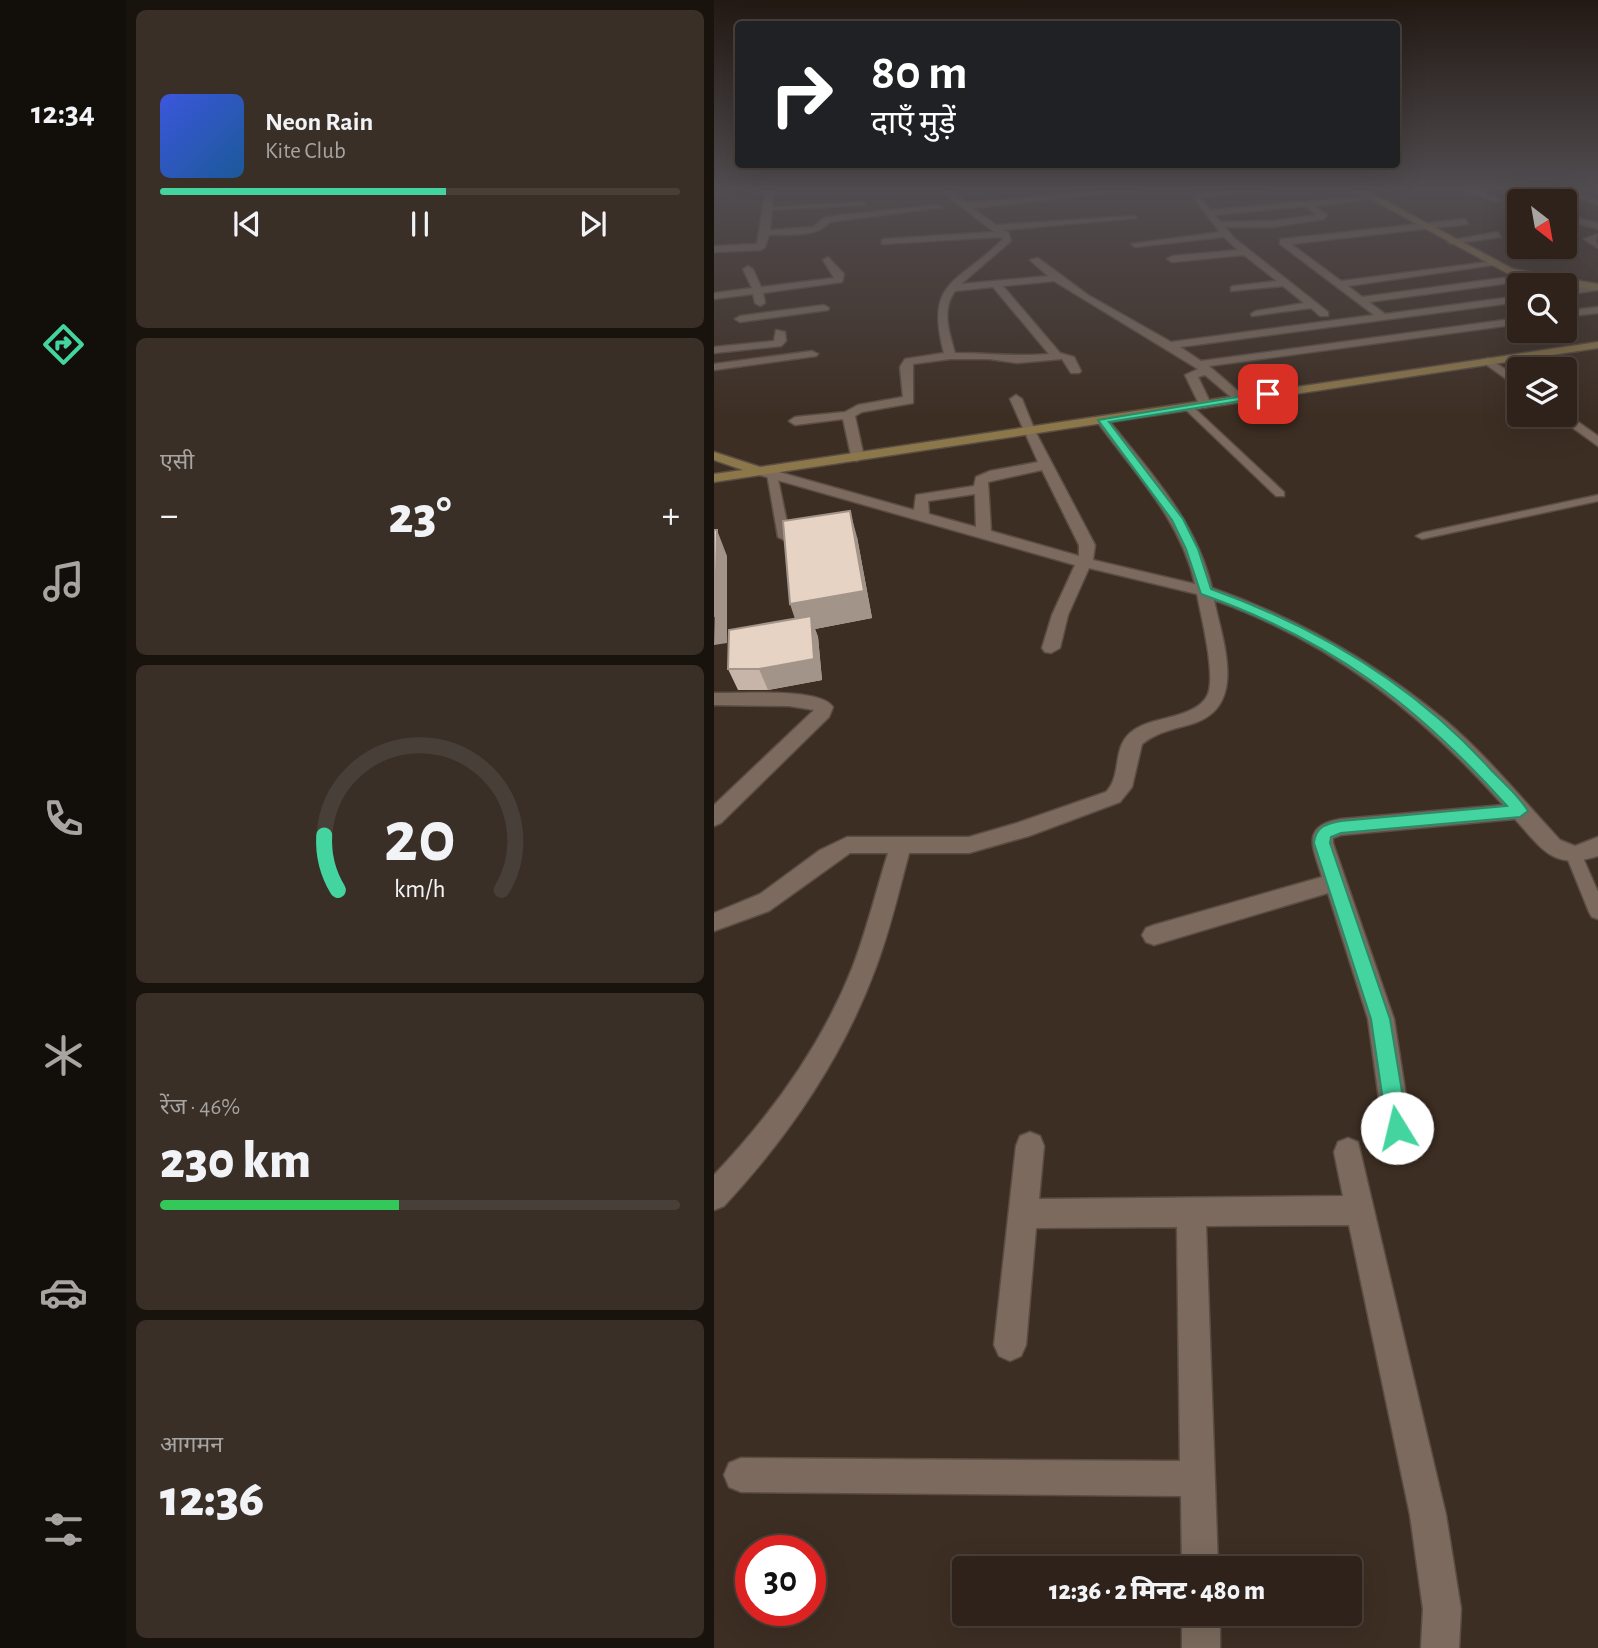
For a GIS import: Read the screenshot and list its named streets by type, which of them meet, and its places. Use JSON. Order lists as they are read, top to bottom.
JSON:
{
  "north": "bottom right",
  "page": {
    "tabs": "12:34",
    "turn": ["80 m", "दाएँ मुड़ें"],
    "song": ["Neon Rain", "Kite Club"],
    "tile": [
      "एसी",
      ["रेंज · 46%", "230 km"],
      ["आगमन", "12:36"]
    ],
    "heat": ["−", "23°", "+"],
    "limit": "30",
    "trip": "12:36 · 2 मिनट · 480 m",
    "gauge": ["20", "km/h"]
  }
}
